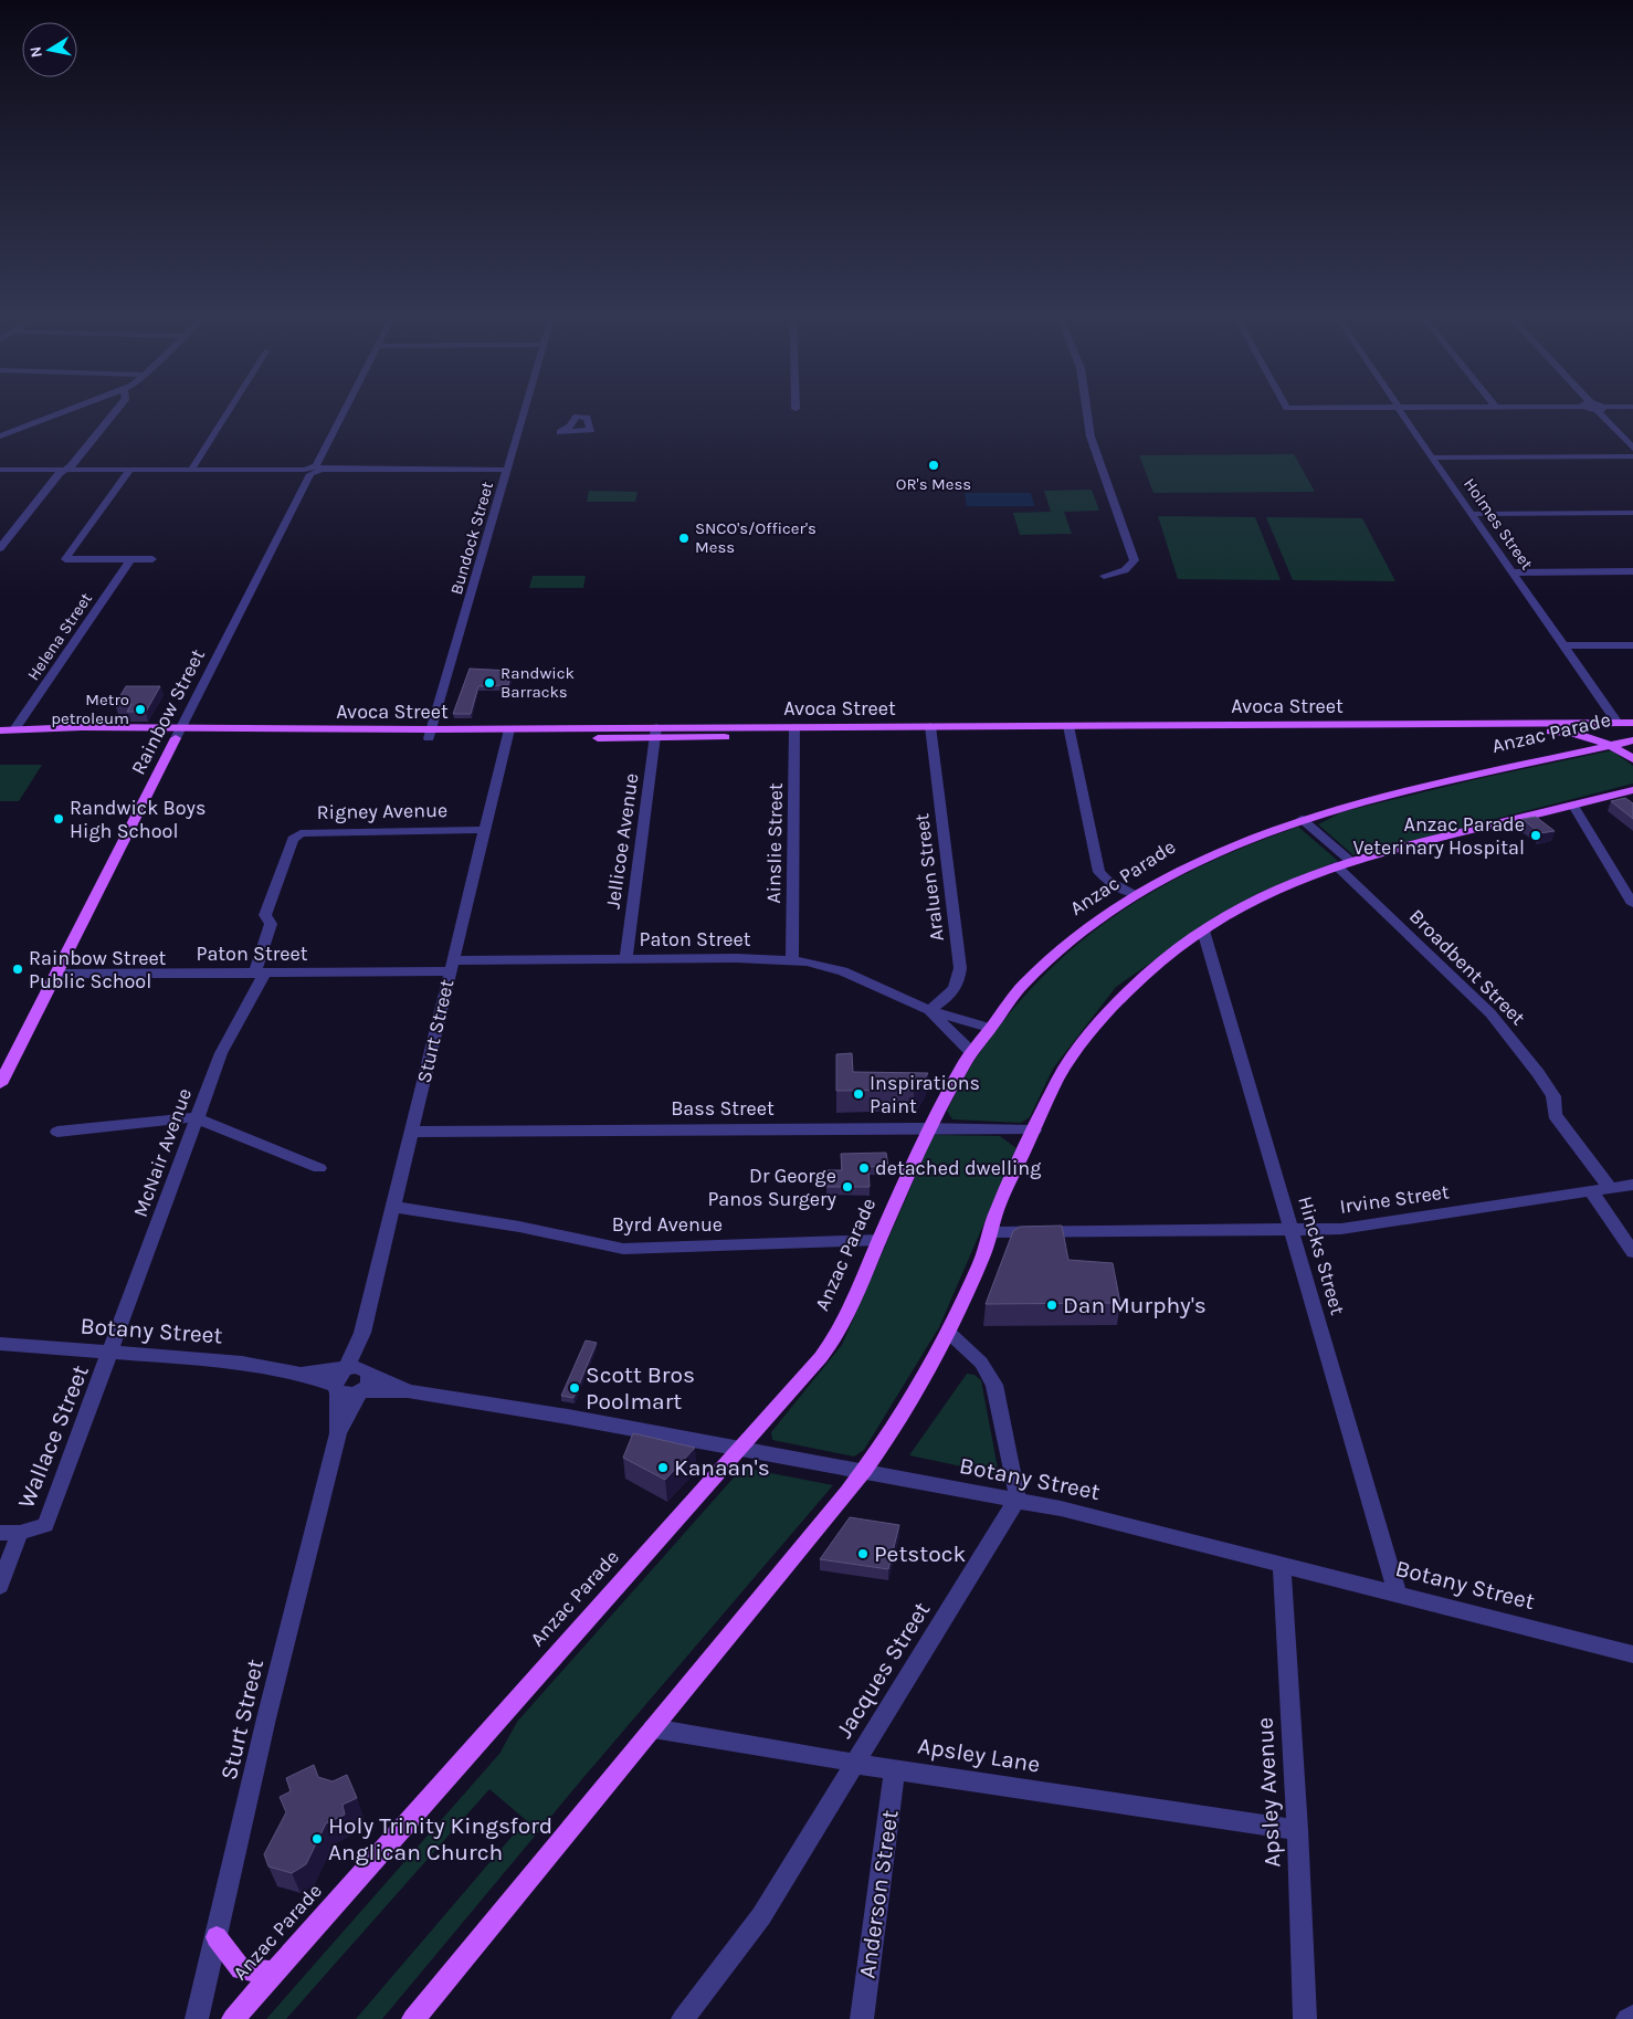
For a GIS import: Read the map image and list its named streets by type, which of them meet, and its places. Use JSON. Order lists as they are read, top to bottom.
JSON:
{
  "streets": {
    "main road": ["Avoca Street", "Rainbow Street", "Anzac Parade"],
    "street": [
      "Holmes Street",
      "Bundock Street",
      "Helena Street",
      "Rigney Avenue",
      "Jellicoe Avenue",
      "Ainslie Street",
      "Araluen Street",
      "Paton Street",
      "Broadbent Street",
      "Sturt Street",
      "Bass Street",
      "McNair Avenue",
      "Irvine Street",
      "Byrd Avenue",
      "Hincks Street",
      "Botany Street",
      "Wallace Street",
      "Jacques Street",
      "Apsley Lane",
      "Apsley Avenue",
      "Anderson Street"
    ]
  },
  "crossings": [
    ["Holmes Street", "Avoca Street"],
    ["Bundock Street", "Avoca Street"],
    ["Helena Street", "Avoca Street"],
    ["Avoca Street", "Rainbow Street"],
    ["Avoca Street", "Anzac Parade"],
    ["Avoca Street", "Jellicoe Avenue"],
    ["Avoca Street", "Ainslie Street"],
    ["Avoca Street", "Araluen Street"],
    ["Avoca Street", "Sturt Street"],
    ["Rainbow Street", "Paton Street"],
    ["Anzac Parade", "Paton Street"],
    ["Anzac Parade", "Broadbent Street"],
    ["Anzac Parade", "Bass Street"],
    ["Anzac Parade", "Byrd Avenue"],
    ["Anzac Parade", "Botany Street"],
    ["Rigney Avenue", "Paton Street"],
    ["Rigney Avenue", "Sturt Street"],
    ["Rigney Avenue", "McNair Avenue"],
    ["Jellicoe Avenue", "Paton Street"],
    ["Ainslie Street", "Paton Street"],
    ["Araluen Street", "Paton Street"],
    ["Paton Street", "Sturt Street"],
    ["Paton Street", "McNair Avenue"],
    ["Broadbent Street", "Irvine Street"],
    ["Sturt Street", "Bass Street"],
    ["Sturt Street", "Byrd Avenue"],
    ["Sturt Street", "Botany Street"],
    ["McNair Avenue", "Botany Street"],
    ["McNair Avenue", "Wallace Street"],
    ["Irvine Street", "Hincks Street"],
    ["Hincks Street", "Botany Street"],
    ["Botany Street", "Wallace Street"],
    ["Botany Street", "Jacques Street"],
    ["Botany Street", "Apsley Avenue"],
    ["Jacques Street", "Apsley Lane"],
    ["Apsley Lane", "Apsley Avenue"],
    ["Apsley Lane", "Anderson Street"]
  ],
  "places": [
    "OR's Mess",
    "SNCO's/Officer's Mess",
    "Randwick Barracks",
    "Metro petroleum",
    "Randwick Boys High School",
    "Anzac Parade Veterinary Hospital",
    "Rainbow Street Public School",
    "Inspirations Paint",
    "detached dwelling",
    "Dr George Panos Surgery",
    "Dan Murphy's",
    "Scott Bros Poolmart",
    "Kanaan's",
    "Petstock",
    "Holy Trinity Kingsford Anglican Church"
  ],
  "north": "left"
}
